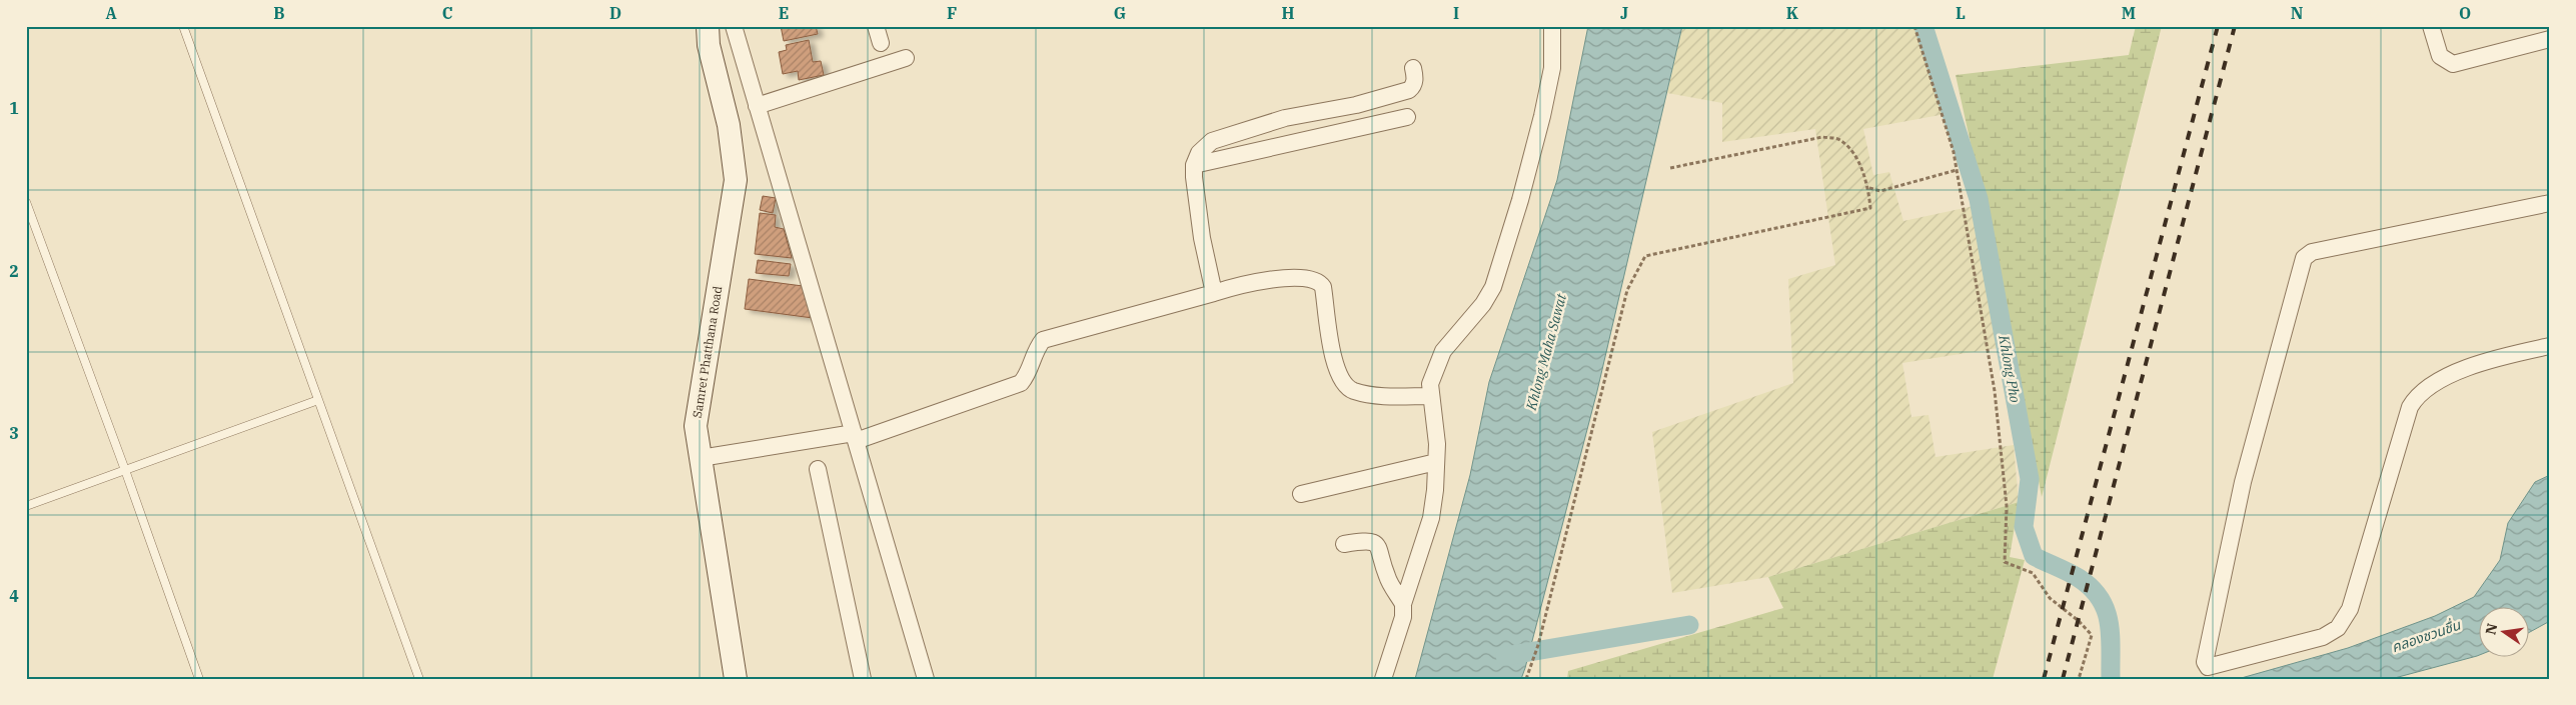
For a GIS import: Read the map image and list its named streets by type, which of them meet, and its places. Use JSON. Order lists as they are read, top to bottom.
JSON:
{
  "streets": {
    "street": ["Samret Phatthana Road"]
  },
  "water": ["Khlong Maha Sawat", "Khlong Pho", "คลองชวนชื่น"],
  "north": "left",
  "grid": {
    "columns": [
      "A",
      "B",
      "C",
      "D",
      "E",
      "F",
      "G",
      "H",
      "I",
      "J",
      "K",
      "L",
      "M",
      "N",
      "O"
    ],
    "rows": [
      "1",
      "2",
      "3",
      "4"
    ]
  }
}
